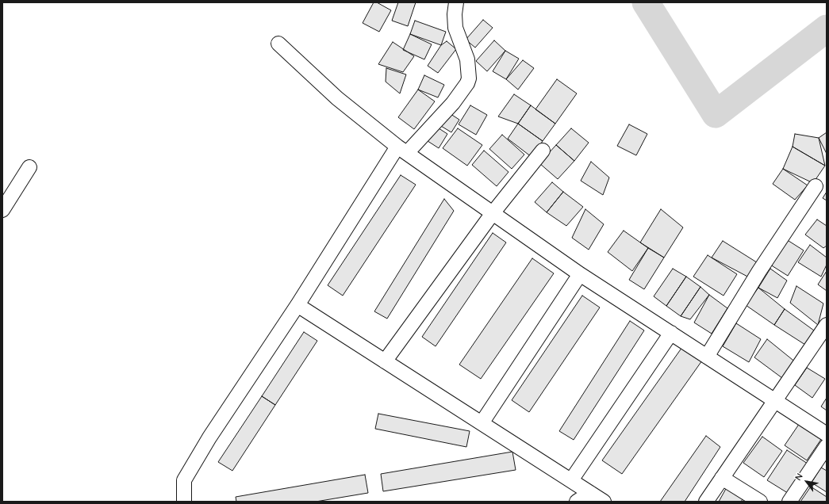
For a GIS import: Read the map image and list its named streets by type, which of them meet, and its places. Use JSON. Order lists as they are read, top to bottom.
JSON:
{
  "north": "top left"
}
